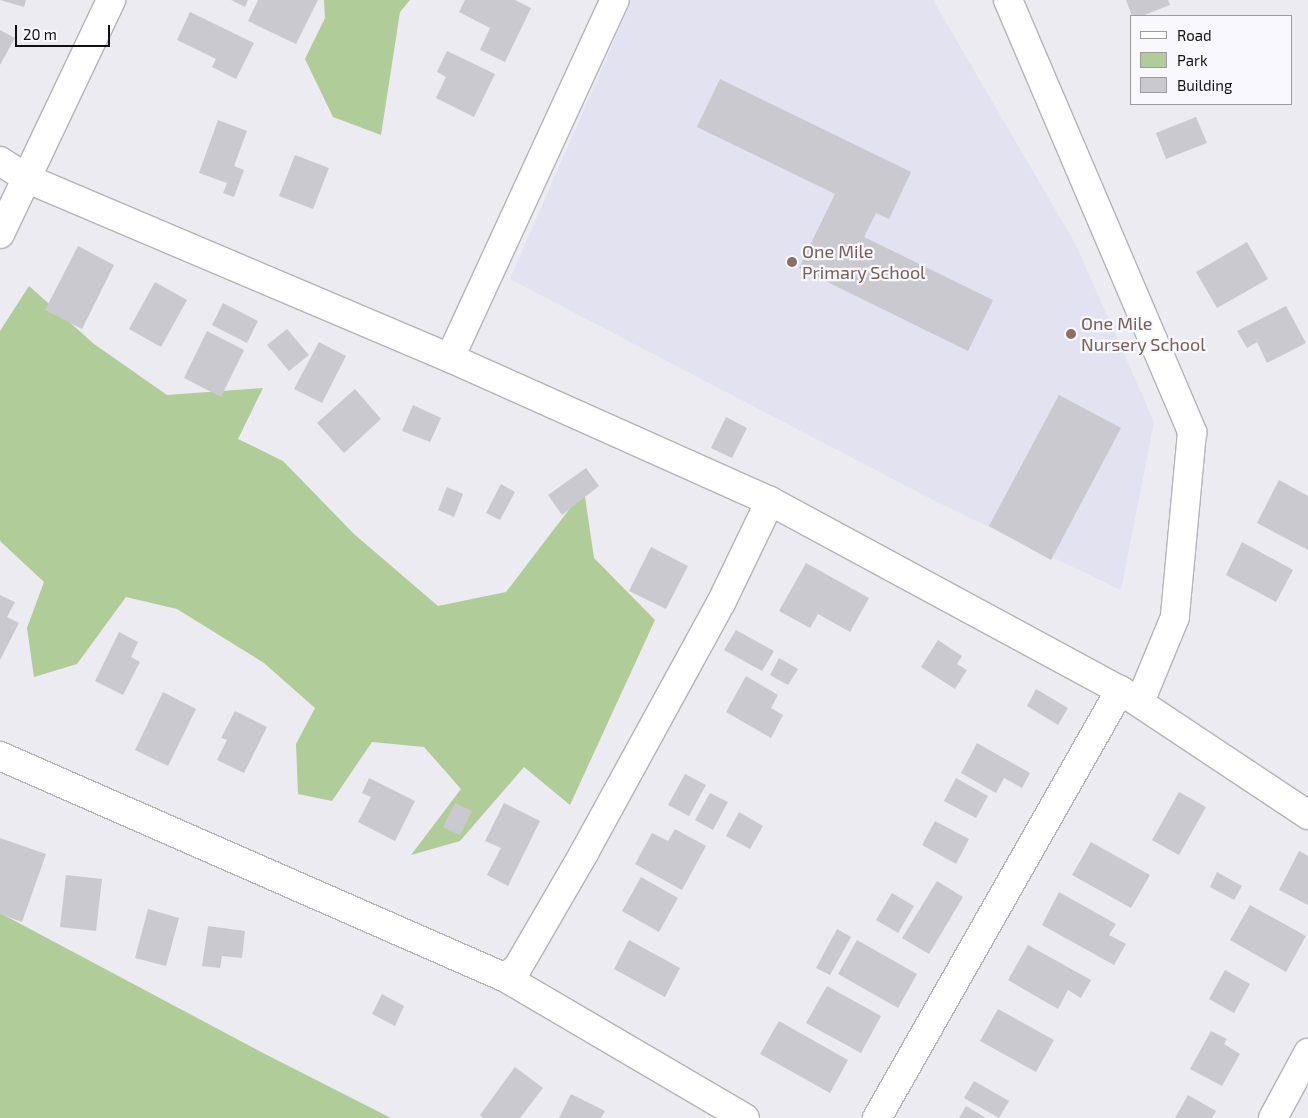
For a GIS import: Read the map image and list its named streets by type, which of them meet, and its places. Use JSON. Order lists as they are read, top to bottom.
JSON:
{
  "places": ["One Mile Primary School", "One Mile Nursery School"],
  "legend": ["Road", "Park", "Building"],
  "scale_bar": "20 m"
}
